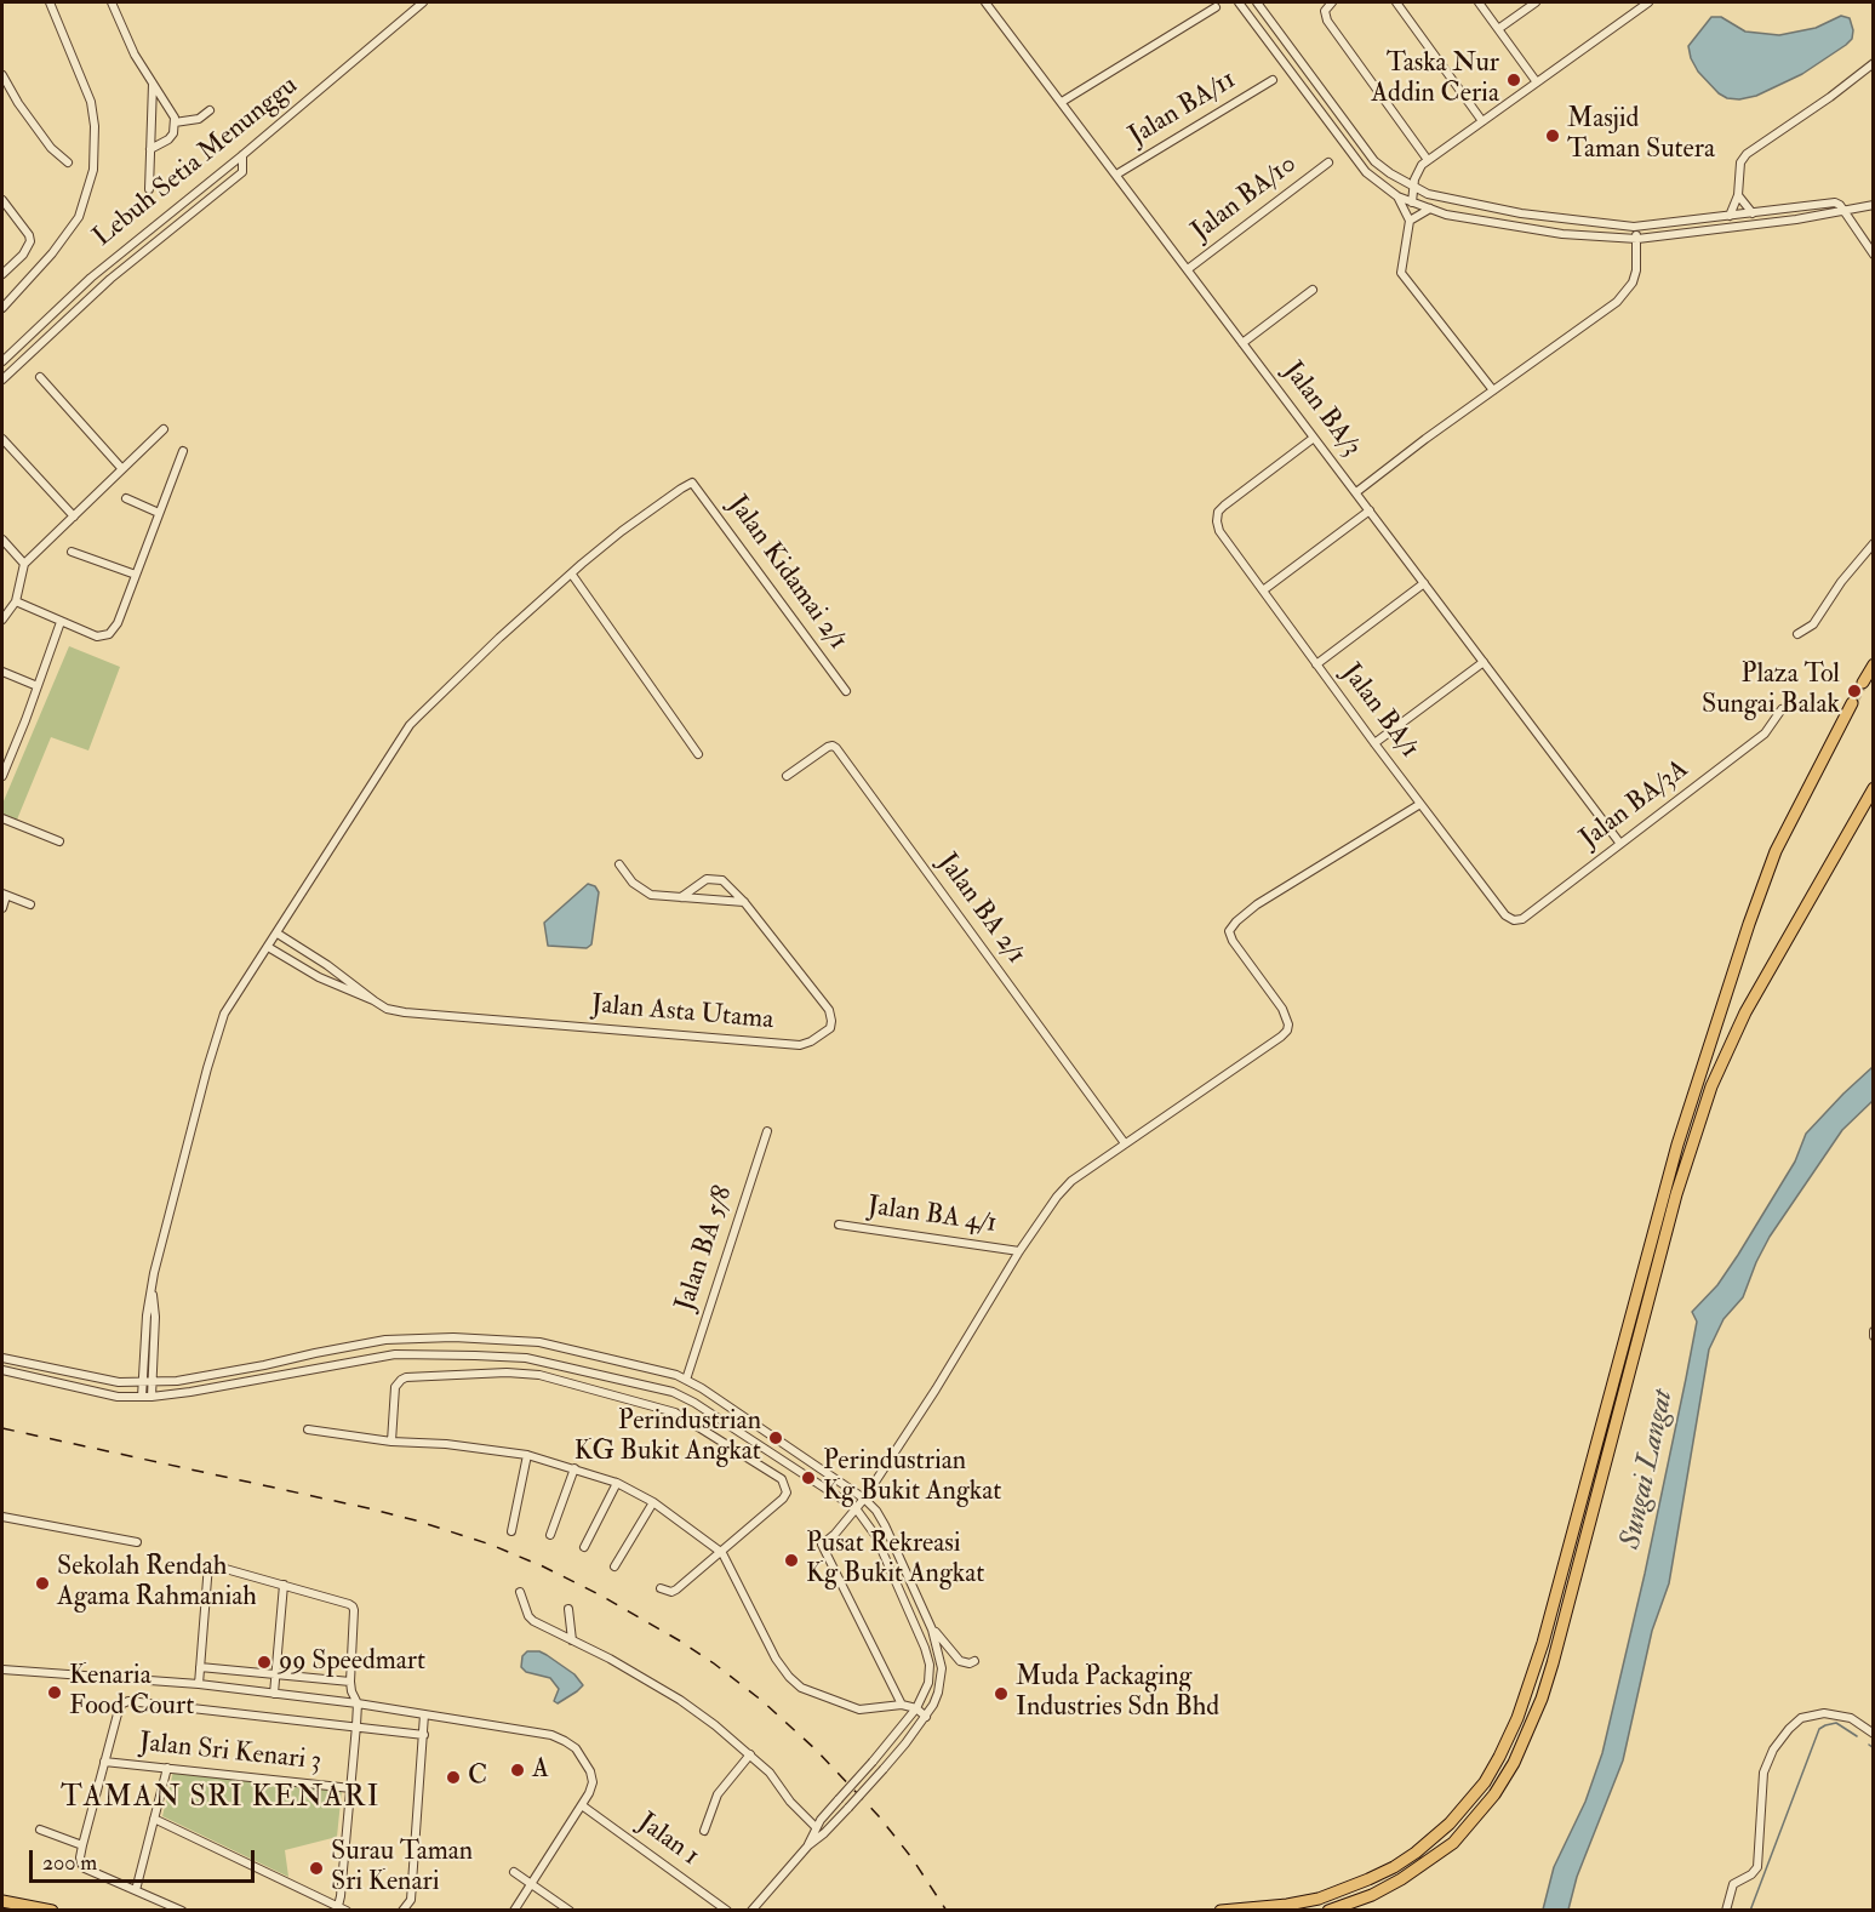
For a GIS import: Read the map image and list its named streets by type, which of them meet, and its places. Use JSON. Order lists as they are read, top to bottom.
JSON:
{
  "streets": {
    "street": [
      "Jalan BA/11",
      "Lebuh Setia Menunggu",
      "Jalan BA/10",
      "Jalan BA/3",
      "Jalan Kidamai 2/1",
      "Jalan BA/1",
      "Jalan BA/3A",
      "Jalan BA 2/1",
      "Jalan Asta Utama",
      "Jalan BA 4/1",
      "Jalan BA 5/8",
      "Jalan Sri Kenari 3",
      "Jalan 1"
    ]
  },
  "crossings": [
    ["Jalan BA/11", "Jalan BA/3"],
    ["Jalan BA/10", "Jalan BA/3"],
    ["Jalan BA/3", "Jalan BA/1"],
    ["Jalan BA/3", "Jalan BA/3A"],
    ["Jalan BA/1", "Jalan BA/3A"]
  ],
  "districts": ["TAMAN SRI KENARI"],
  "water": ["Sungai Langat"],
  "places": [
    "Taska Nur Addin Ceria",
    "Masjid Taman Sutera",
    "Plaza Tol Sungai Balak",
    "Perindustrian KG Bukit Angkat",
    "Perindustrian Kg Bukit Angkat",
    "Pusat Rekreasi Kg Bukit Angkat",
    "Sekolah Rendah Agama Rahmaniah",
    "99 Speedmart",
    "Kenaria Food Court",
    "Muda Packaging Industries Sdn Bhd",
    "A",
    "C",
    "Surau Taman Sri Kenari"
  ],
  "scale_bar": "200 m"
}
